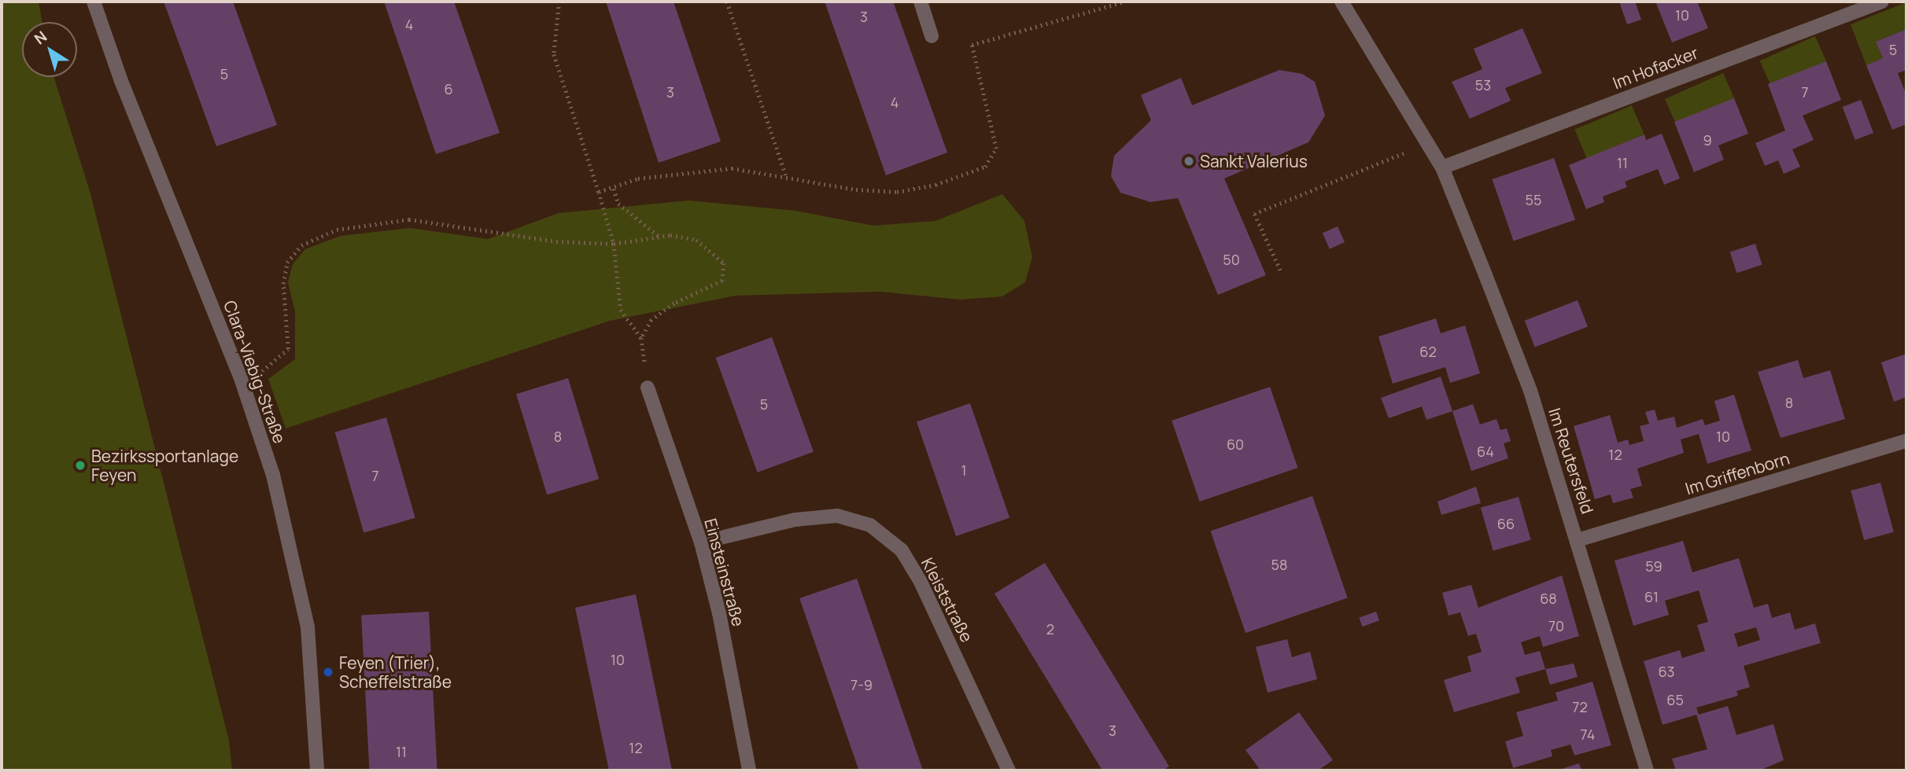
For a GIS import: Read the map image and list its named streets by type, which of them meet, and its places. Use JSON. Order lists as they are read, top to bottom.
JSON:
{
  "streets": {
    "street": [
      "Im Hofacker",
      "Clara-Viebig-Straße",
      "Im Reutersfeld",
      "Im Griffenborn",
      "Einsteinstraße",
      "Kleiststraße"
    ]
  },
  "crossings": [
    ["Im Hofacker", "Im Reutersfeld"],
    ["Im Reutersfeld", "Im Griffenborn"],
    ["Einsteinstraße", "Kleiststraße"]
  ],
  "places": ["Sankt Valerius", "Bezirkssportanlage Feyen", "Feyen (Trier), Scheffelstraße"],
  "house_numbers": [
    "10",
    "3",
    "4",
    "5",
    "5",
    "53",
    "6",
    "3",
    "7",
    "4",
    "9",
    "11",
    "55",
    "50",
    "62",
    "8",
    "5",
    "8",
    "10",
    "60",
    "64",
    "12",
    "1",
    "7",
    "66",
    "58",
    "59",
    "61",
    "68",
    "70",
    "2",
    "10",
    "63",
    "7-9",
    "65",
    "72",
    "3",
    "74",
    "12",
    "11"
  ],
  "north": "top left"
}
